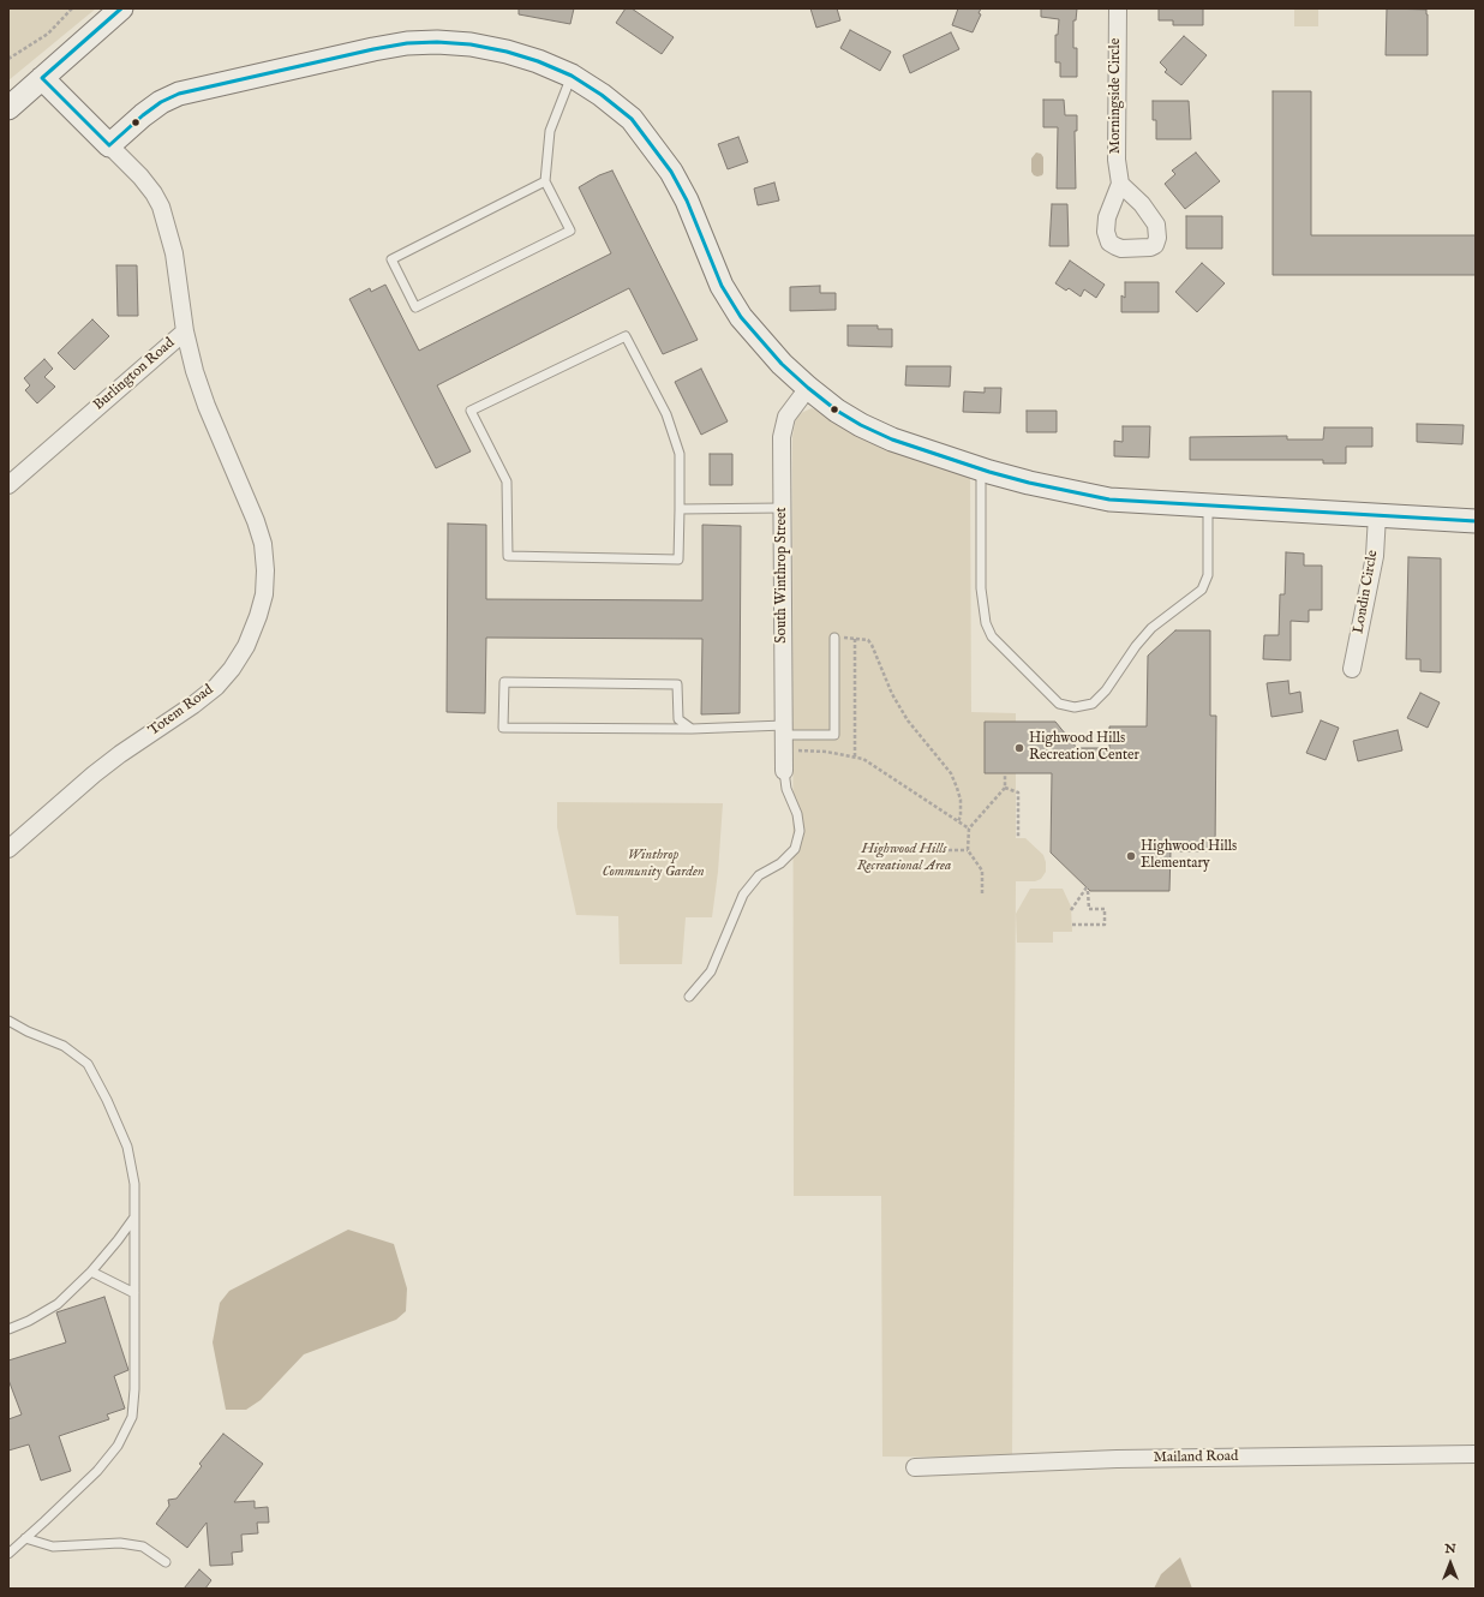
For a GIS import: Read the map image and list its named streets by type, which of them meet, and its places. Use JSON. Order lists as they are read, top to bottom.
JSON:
{
  "streets": {
    "street": [
      "Morningside Circle",
      "Burlington Road",
      "South Winthrop Street",
      "Londin Circle",
      "Totem Road",
      "Mailand Road"
    ]
  },
  "crossings": [
    ["Burlington Road", "Totem Road"]
  ],
  "parks": ["Highwood Hills Recreational Area", "Winthrop Community Garden"],
  "places": ["Highwood Hills Recreation Center", "Highwood Hills Elementary"],
  "north": "top"
}
